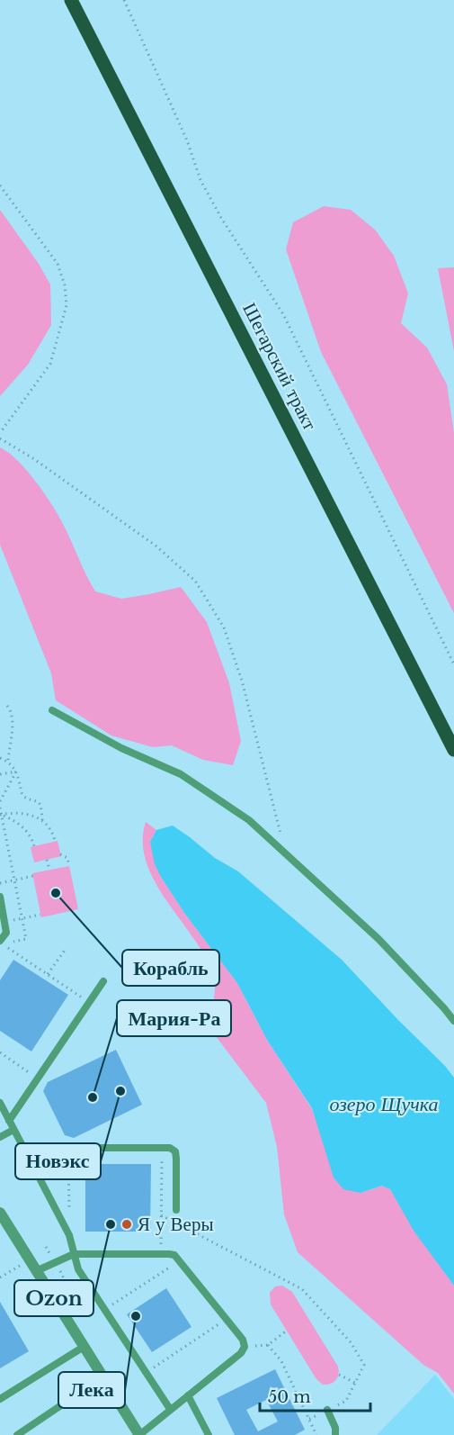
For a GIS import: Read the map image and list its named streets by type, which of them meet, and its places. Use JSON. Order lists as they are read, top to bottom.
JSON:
{
  "streets": {
    "main road": ["Шегарский тракт"]
  },
  "water": ["озеро Щучка"],
  "places": [
    "Корабль",
    "Новэкс",
    "Мария-Ра",
    "Ozon",
    "Я у Веры",
    "Лека"
  ],
  "scale_bar": "50 m"
}
